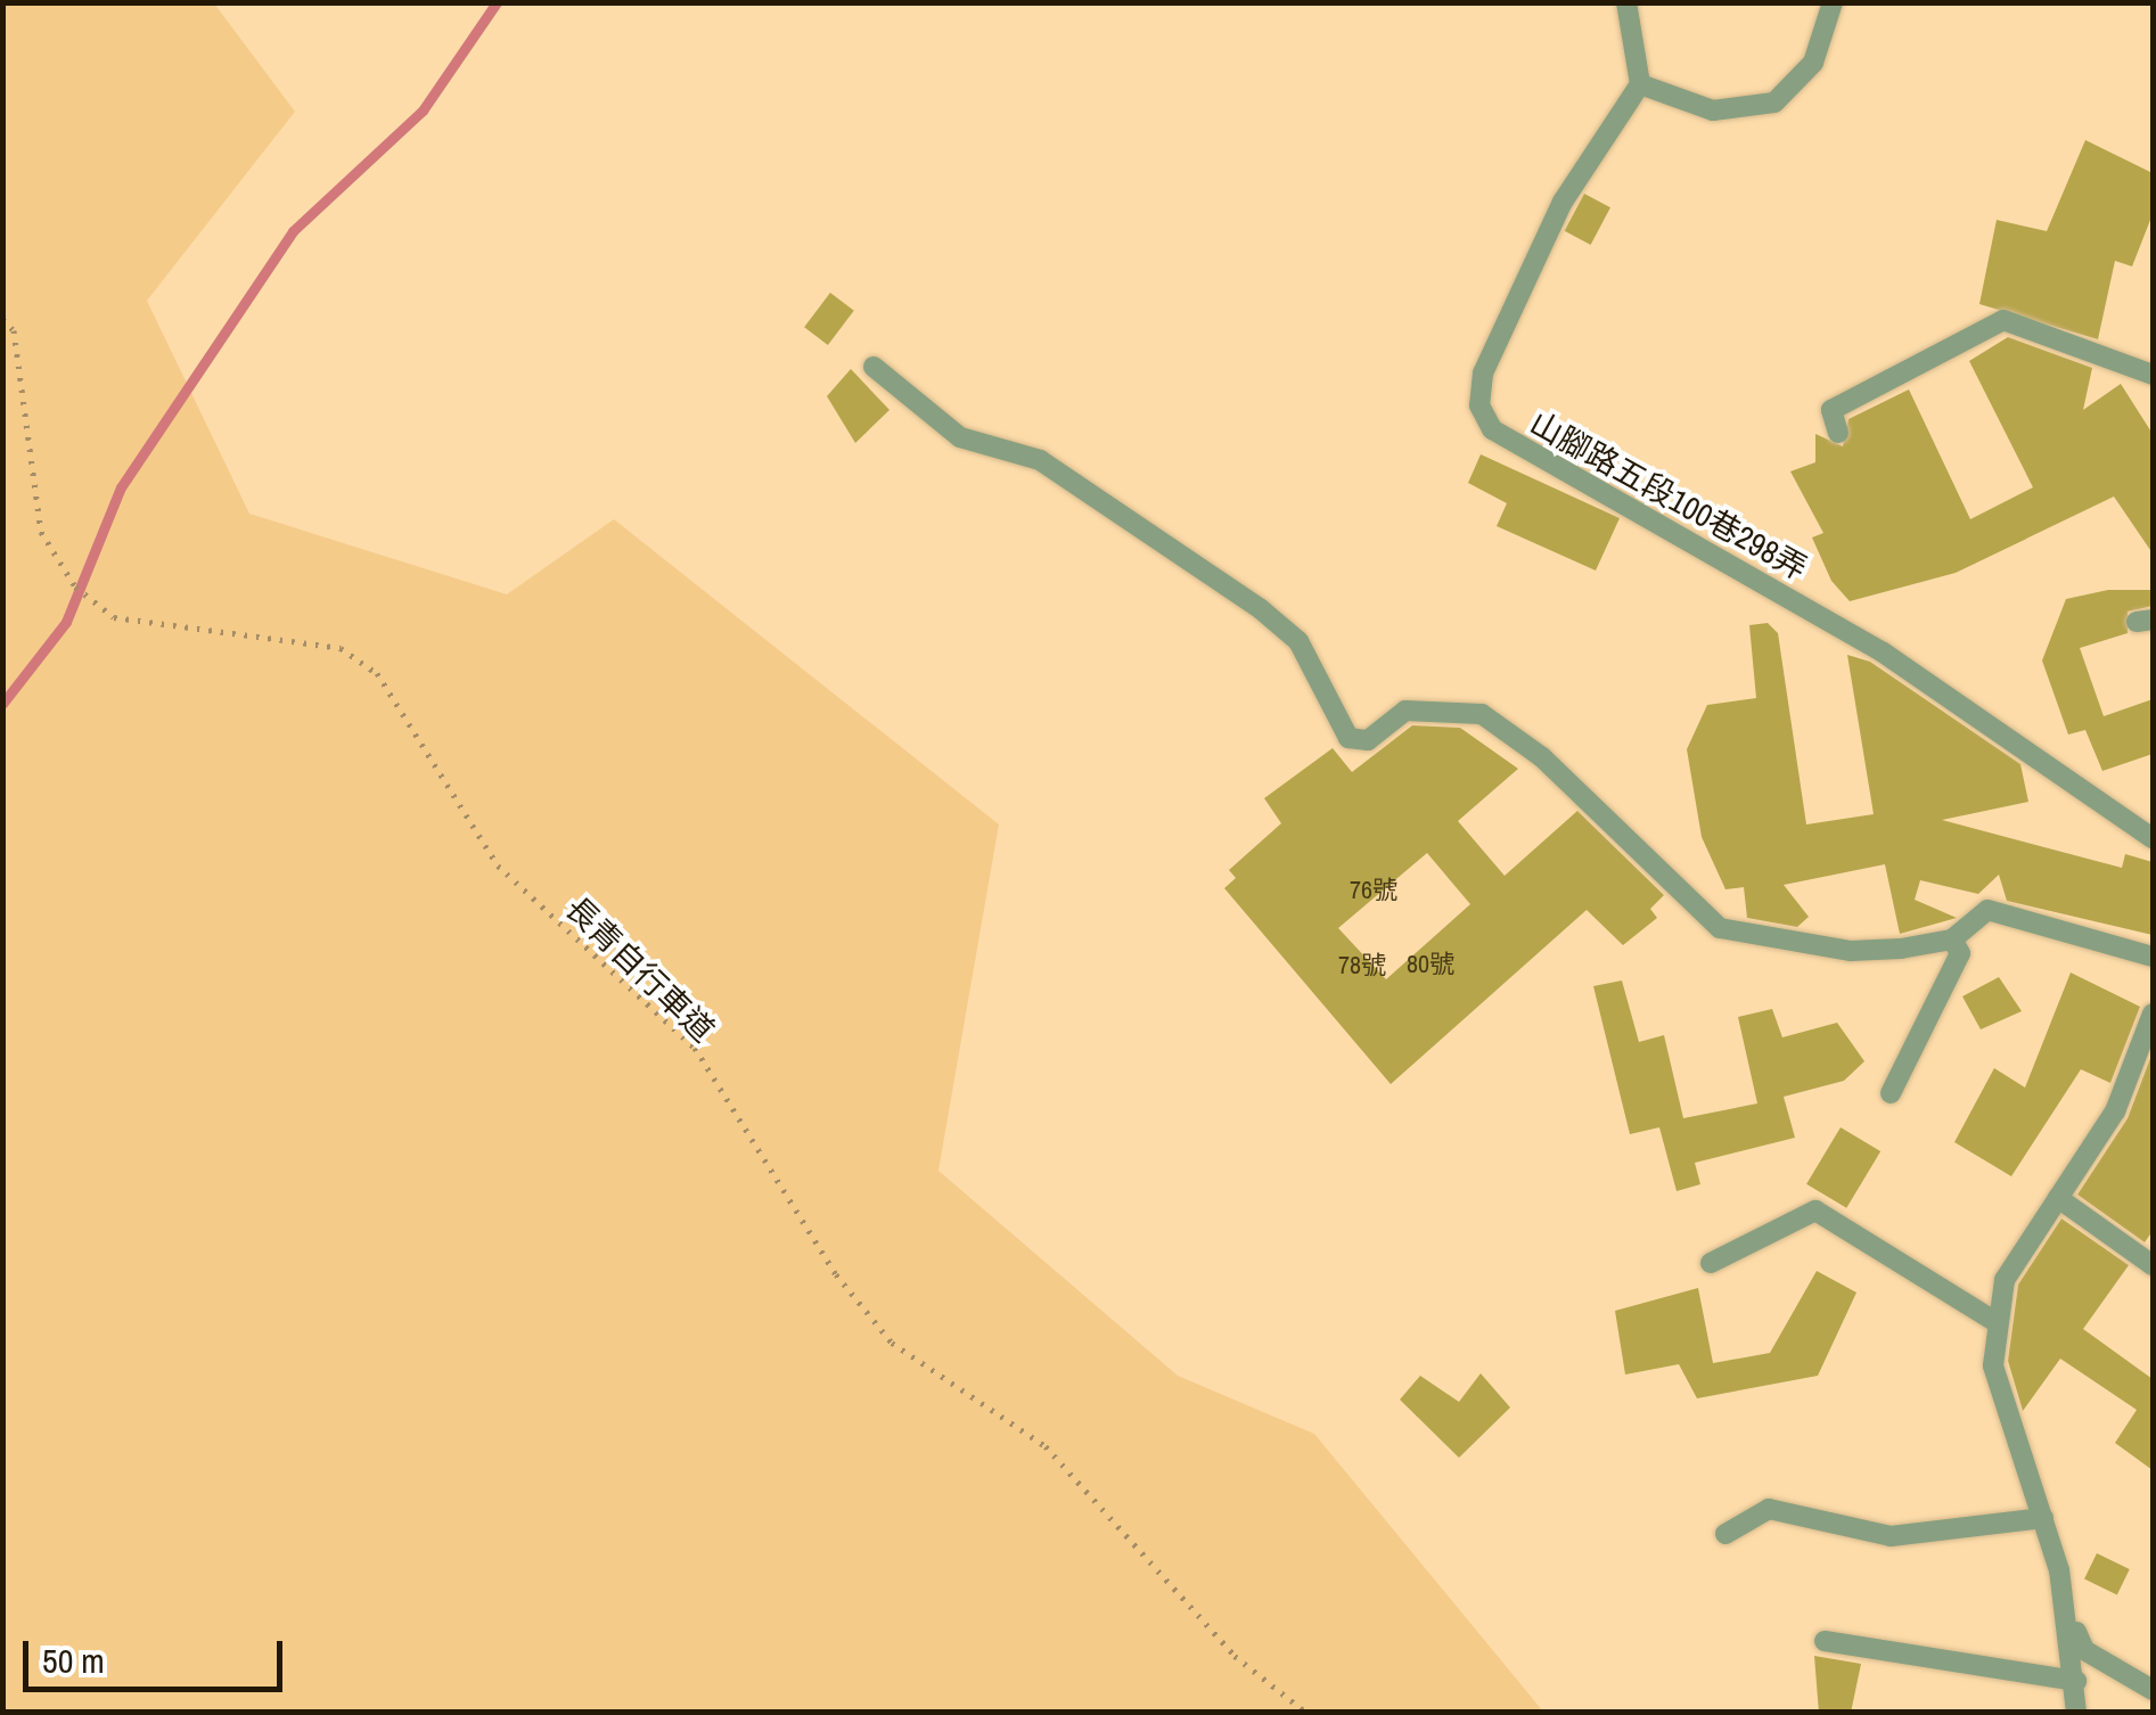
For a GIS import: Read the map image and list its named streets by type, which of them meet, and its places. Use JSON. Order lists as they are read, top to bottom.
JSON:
{
  "streets": {
    "lane": ["山腳路五段100巷298弄"],
    "path": ["長青自行車道"]
  },
  "house_numbers": ["76號", "80號", "78號"],
  "scale_bar": "50 m"
}
